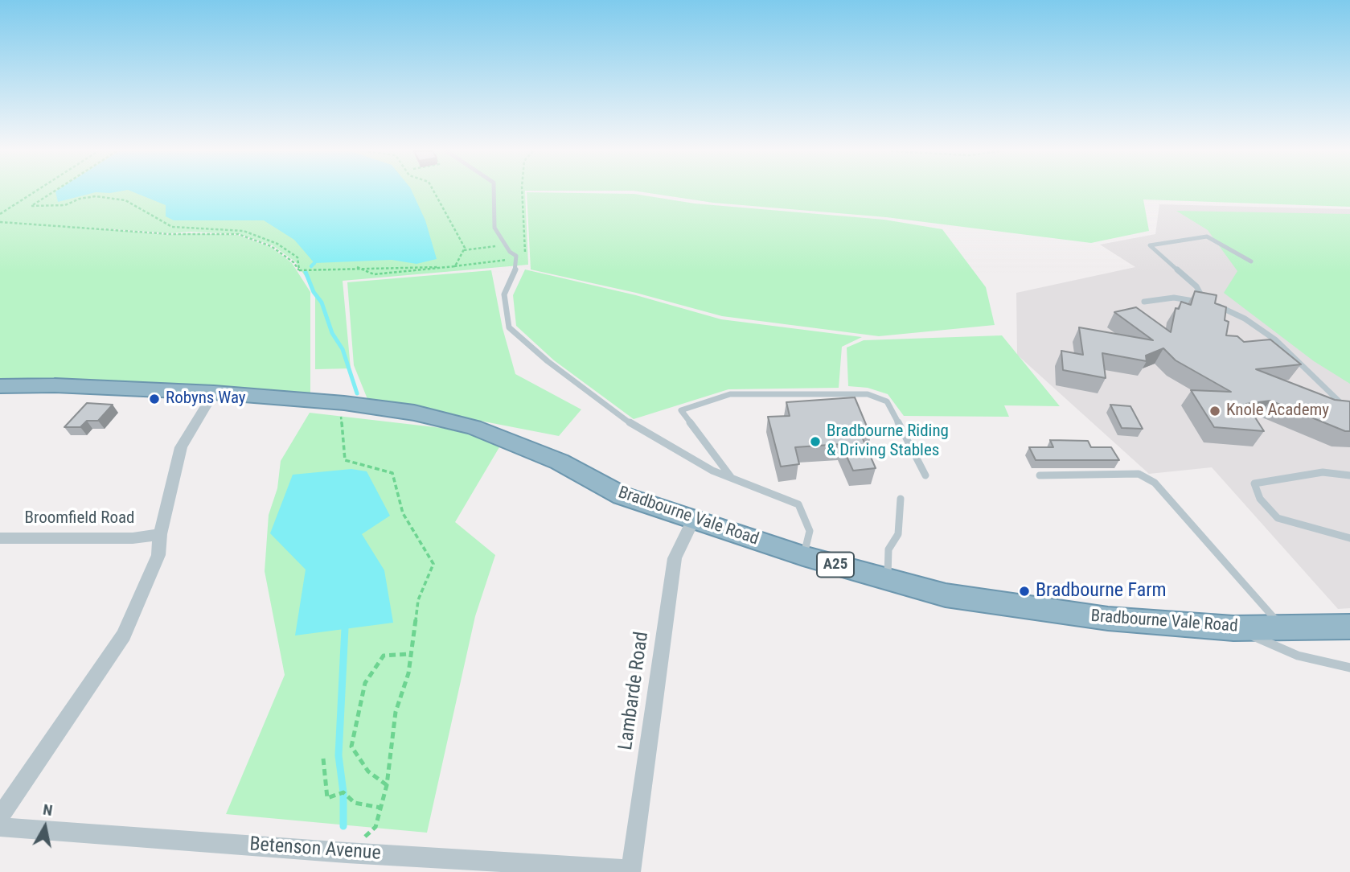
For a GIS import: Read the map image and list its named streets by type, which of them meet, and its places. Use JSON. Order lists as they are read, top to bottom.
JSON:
{
  "streets": {
    "highway": ["Bradbourne Vale Road", "A25"],
    "street": ["Broomfield Road", "Lambarde Road", "Betenson Avenue"]
  },
  "crossings": [
    ["Bradbourne Vale Road", "Lambarde Road"],
    ["Lambarde Road", "Betenson Avenue"]
  ],
  "places": [
    "Robyns Way",
    "Knole Academy",
    "Bradbourne Riding & Driving Stables",
    "Bradbourne Farm"
  ],
  "north": "top"
}
